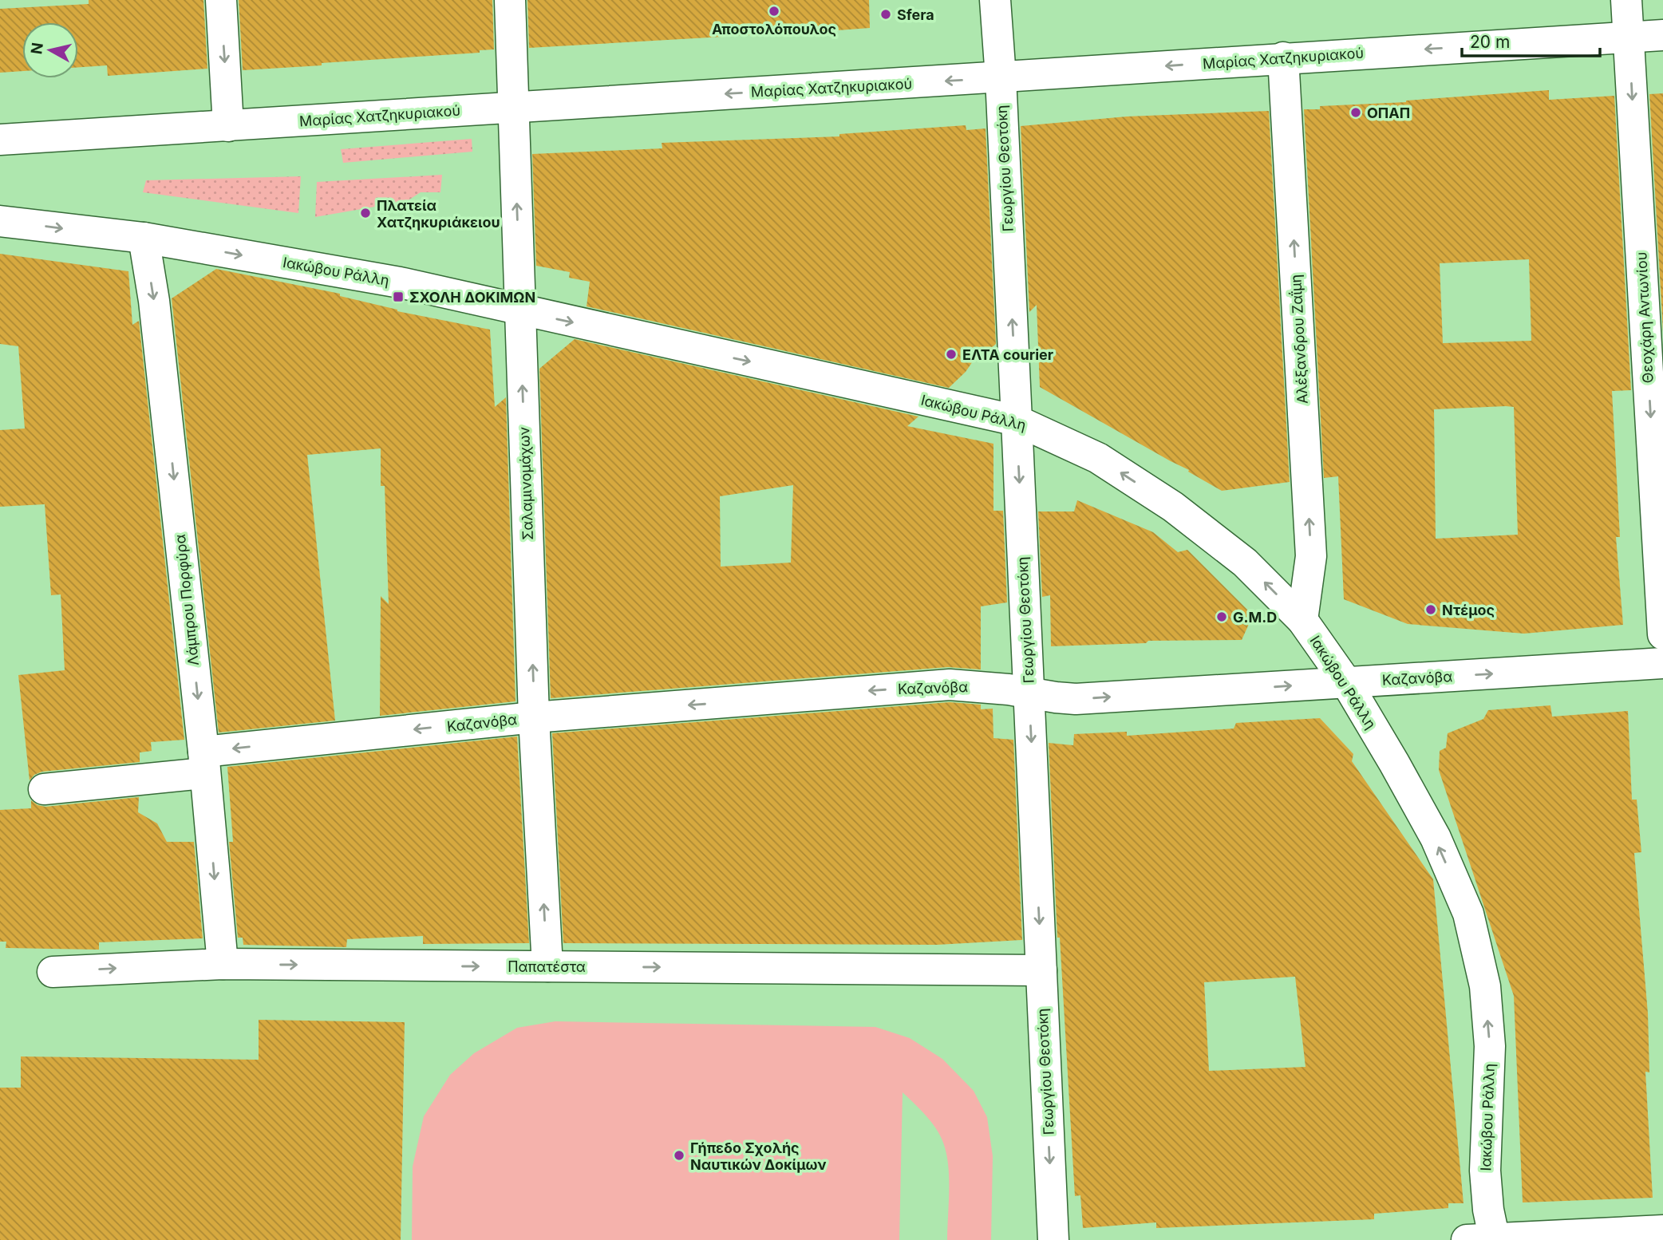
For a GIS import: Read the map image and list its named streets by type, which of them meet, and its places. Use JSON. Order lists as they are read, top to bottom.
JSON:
{
  "streets": {
    "street": [
      "Μαρίας Χατζηκυριακού",
      "Γεωργίου Θεοτόκη",
      "Ιακώβου Ράλλη",
      "Θεοχάρη Αντωνίου",
      "Αλέξανδρου Ζαΐμη",
      "Σαλαμινομάχων",
      "Λάμπρου Πορφύρα",
      "Καζανόβα",
      "Παπατέστα"
    ]
  },
  "crossings": [
    ["Μαρίας Χατζηκυριακού", "Γεωργίου Θεοτόκη"],
    ["Μαρίας Χατζηκυριακού", "Θεοχάρη Αντωνίου"],
    ["Μαρίας Χατζηκυριακού", "Αλέξανδρου Ζαΐμη"],
    ["Μαρίας Χατζηκυριακού", "Σαλαμινομάχων"],
    ["Γεωργίου Θεοτόκη", "Ιακώβου Ράλλη"],
    ["Γεωργίου Θεοτόκη", "Καζανόβα"],
    ["Γεωργίου Θεοτόκη", "Παπατέστα"],
    ["Ιακώβου Ράλλη", "Αλέξανδρου Ζαΐμη"],
    ["Ιακώβου Ράλλη", "Σαλαμινομάχων"],
    ["Ιακώβου Ράλλη", "Λάμπρου Πορφύρα"],
    ["Ιακώβου Ράλλη", "Καζανόβα"],
    ["Σαλαμινομάχων", "Καζανόβα"],
    ["Σαλαμινομάχων", "Παπατέστα"],
    ["Λάμπρου Πορφύρα", "Καζανόβα"],
    ["Λάμπρου Πορφύρα", "Παπατέστα"]
  ],
  "one_way": [
    "Μαρίας Χατζηκυριακού",
    "Θεοχάρη Αντωνίου",
    "Αλέξανδρου Ζαΐμη",
    "Σαλαμινομάχων",
    "Λάμπρου Πορφύρα",
    "Παπατέστα"
  ],
  "places": {
    "other": [
      "Αποστολόπουλος",
      "Sfera",
      "ΟΠΑΠ",
      "Πλατεία Χατζηκυριάκειου",
      "ΕΛΤΑ courier",
      "Ντέμος",
      "G.M.D",
      "Γήπεδο Σχολής Ναυτικών Δοκίμων"
    ],
    "transit": ["ΣΧΟΛΗ ΔΟΚΙΜΩΝ"]
  },
  "scale_bar": "20 m",
  "north": "left"
}
